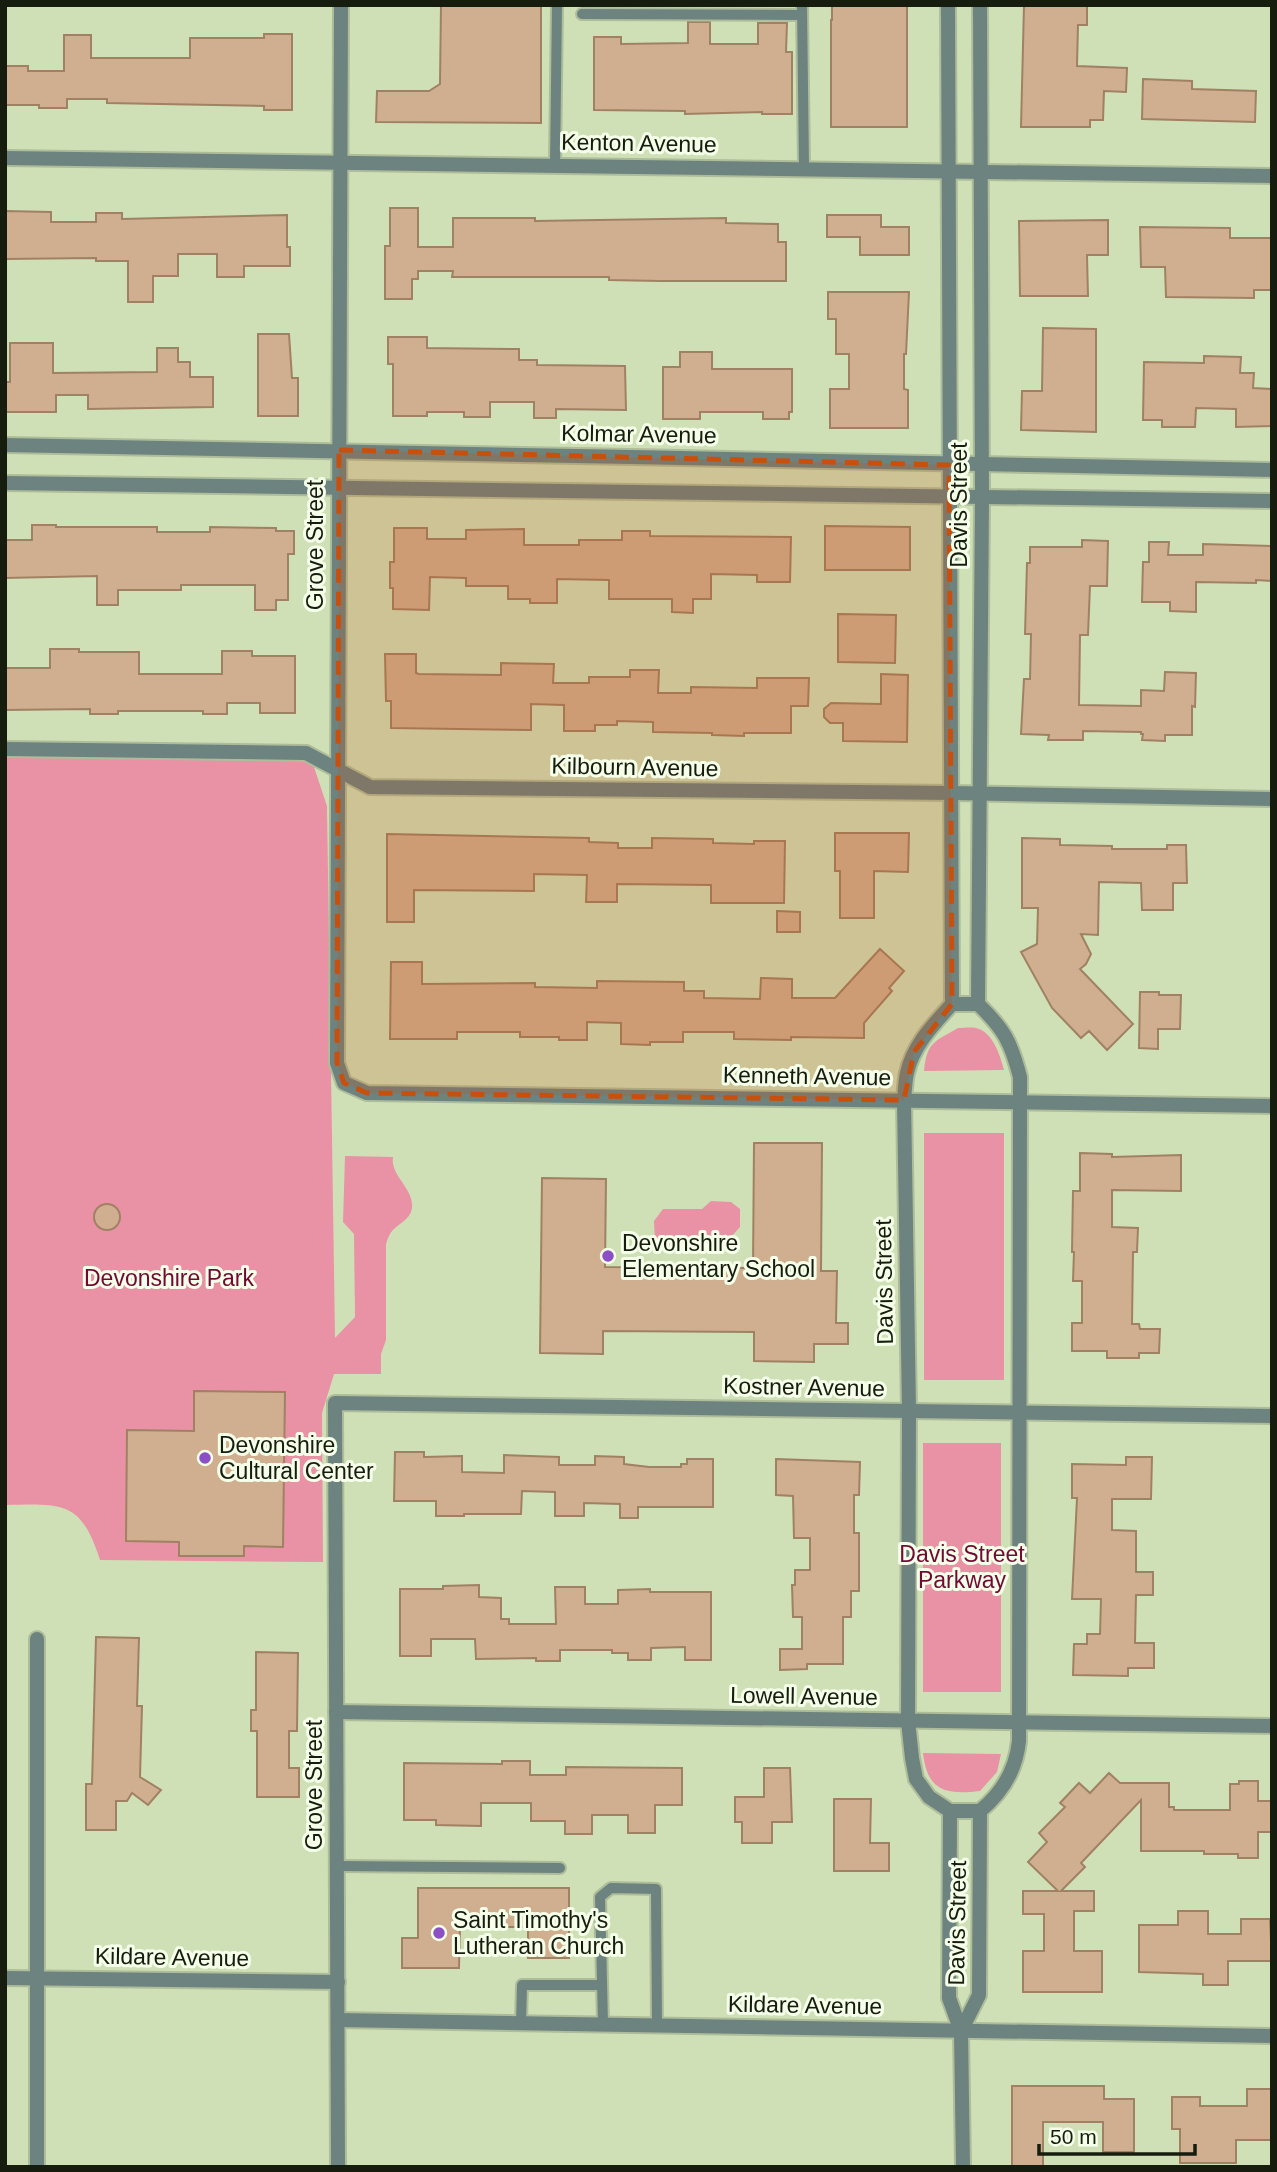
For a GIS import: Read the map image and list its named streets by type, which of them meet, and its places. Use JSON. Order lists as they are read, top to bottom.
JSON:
{
  "streets": {
    "street": [
      "Kenton Avenue",
      "Kolmar Avenue",
      "Davis Street",
      "Grove Street",
      "Kilbourn Avenue",
      "Kenneth Avenue",
      "Kostner Avenue",
      "Lowell Avenue",
      "Kildare Avenue"
    ]
  },
  "crossings": [
    ["Kenton Avenue", "Davis Street"],
    ["Kenton Avenue", "Grove Street"],
    ["Kolmar Avenue", "Davis Street"],
    ["Kolmar Avenue", "Grove Street"],
    ["Davis Street", "Kilbourn Avenue"],
    ["Davis Street", "Kenneth Avenue"],
    ["Davis Street", "Kostner Avenue"],
    ["Davis Street", "Lowell Avenue"],
    ["Davis Street", "Kildare Avenue"],
    ["Grove Street", "Kilbourn Avenue"],
    ["Grove Street", "Kenneth Avenue"],
    ["Grove Street", "Kostner Avenue"],
    ["Grove Street", "Lowell Avenue"],
    ["Grove Street", "Kildare Avenue"]
  ],
  "parks": ["Devonshire Park", "Davis Street Parkway"],
  "places": ["Devonshire Elementary School", "Devonshire Cultural Center", "Saint Timothy's Lutheran Church"],
  "scale_bar": "50 m"
}
